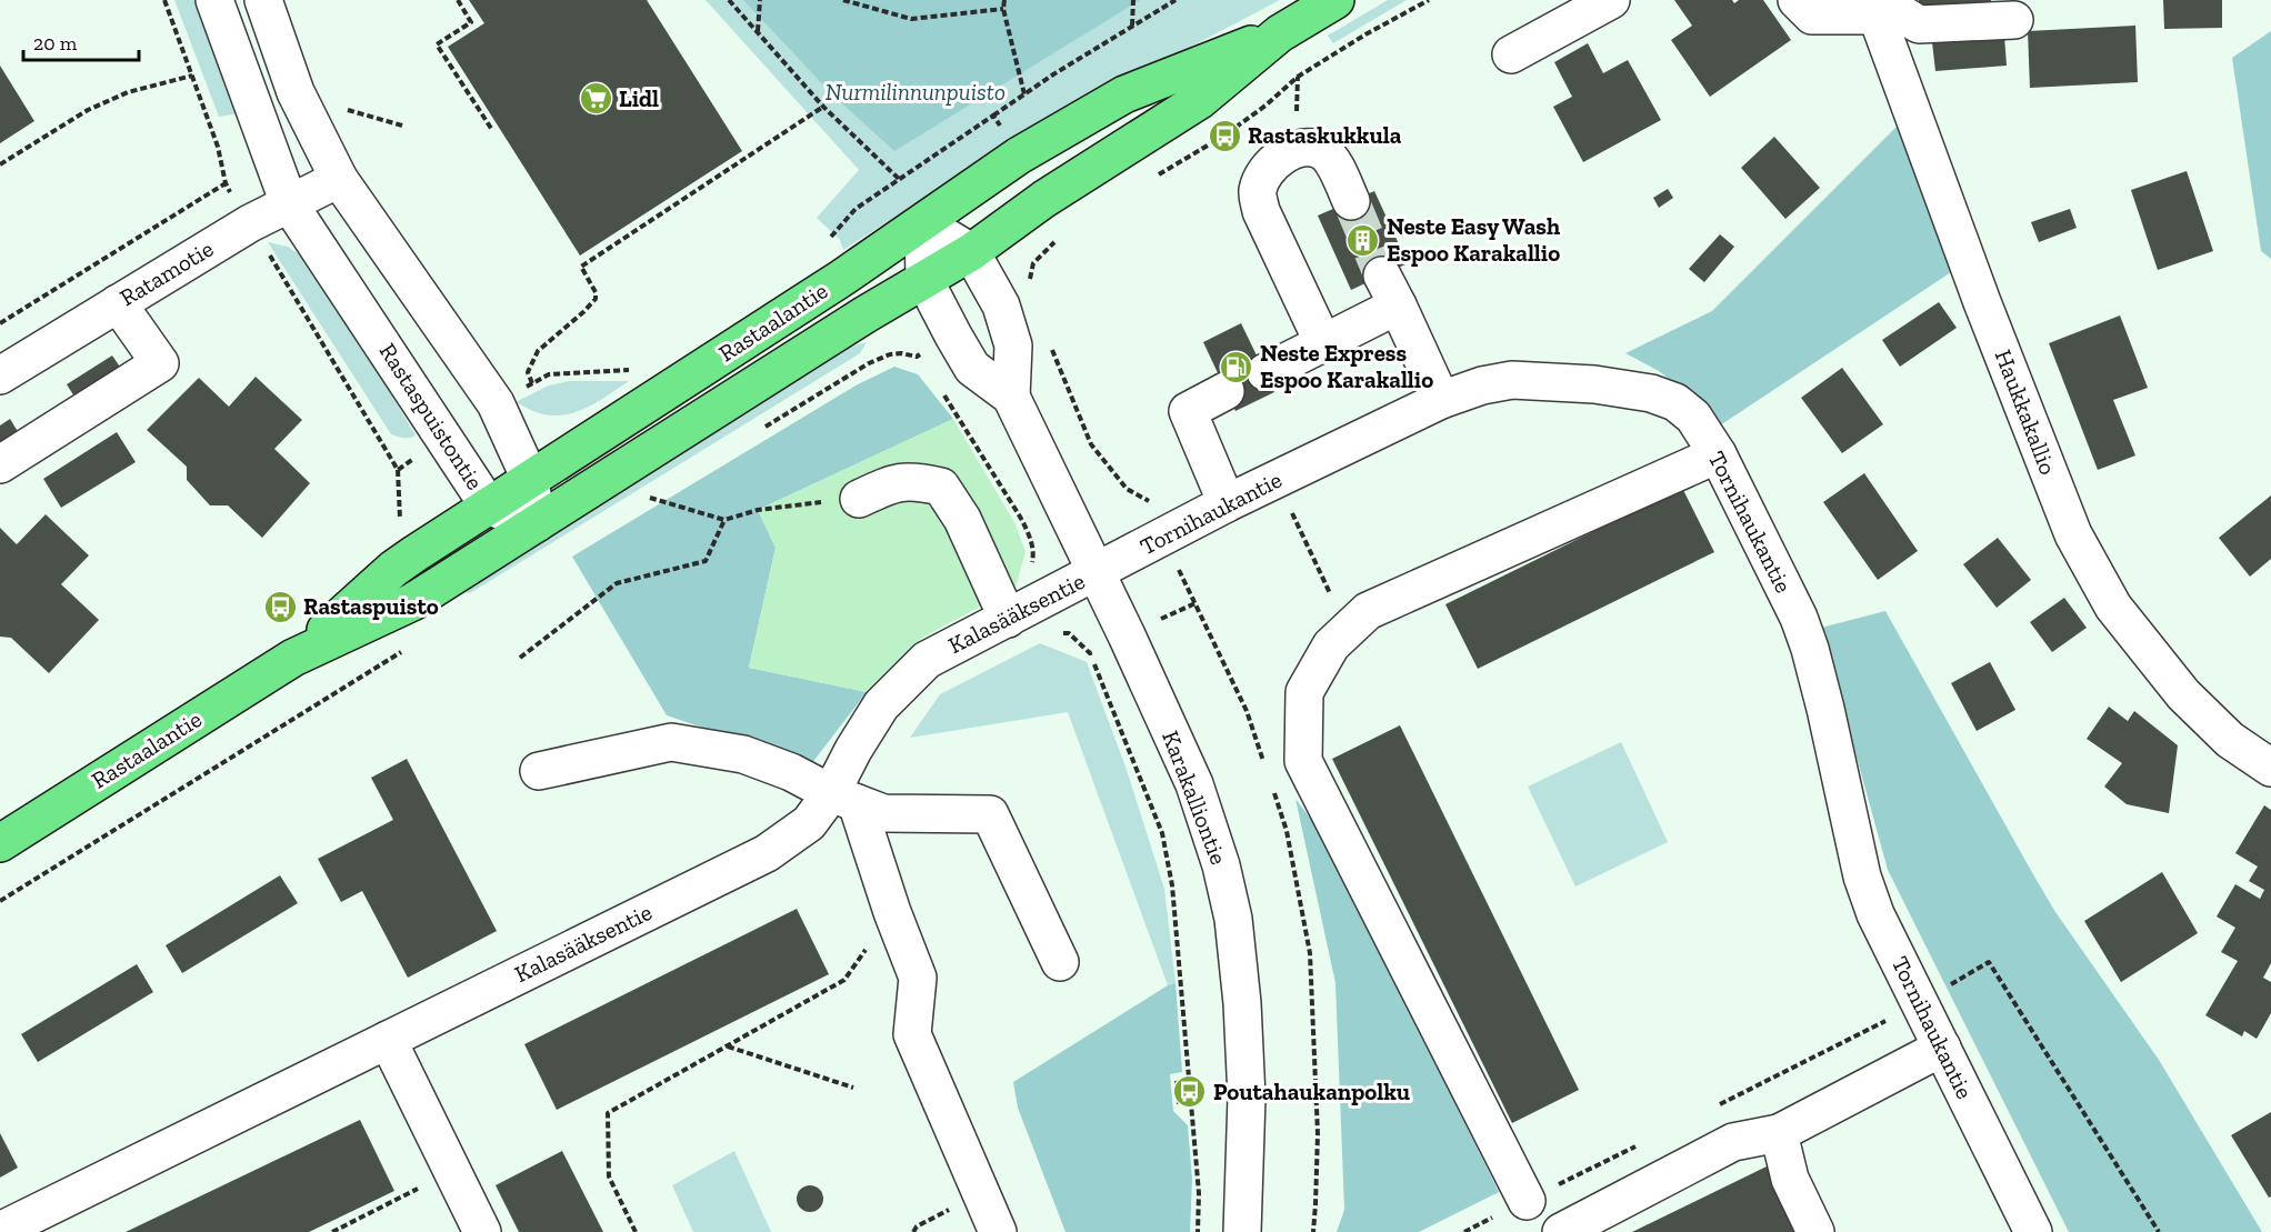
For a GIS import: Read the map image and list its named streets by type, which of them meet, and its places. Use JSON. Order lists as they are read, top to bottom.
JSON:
{
  "streets": {
    "main road": ["Rastaalantie"],
    "street": [
      "Ratamotie",
      "Haukkakallio",
      "Rastaspuistontie",
      "Tornihaukantie",
      "Kalasääksentie",
      "Karakalliontie"
    ]
  },
  "crossings": [
    ["Ratamotie", "Rastaspuistontie"],
    ["Rastaalantie", "Rastaspuistontie"],
    ["Rastaalantie", "Karakalliontie"],
    ["Tornihaukantie", "Kalasääksentie"],
    ["Tornihaukantie", "Karakalliontie"],
    ["Kalasääksentie", "Karakalliontie"]
  ],
  "parks": ["Nurmilinnunpuisto"],
  "places": {
    "supermarket": ["Lidl"],
    "bus stop": ["Rastaskukkula", "Rastaspuisto", "Poutahaukanpolku"],
    "building": ["Neste Easy Wash Espoo Karakallio"],
    "fuel station": ["Neste Express Espoo Karakallio"]
  },
  "scale_bar": "20 m"
}
